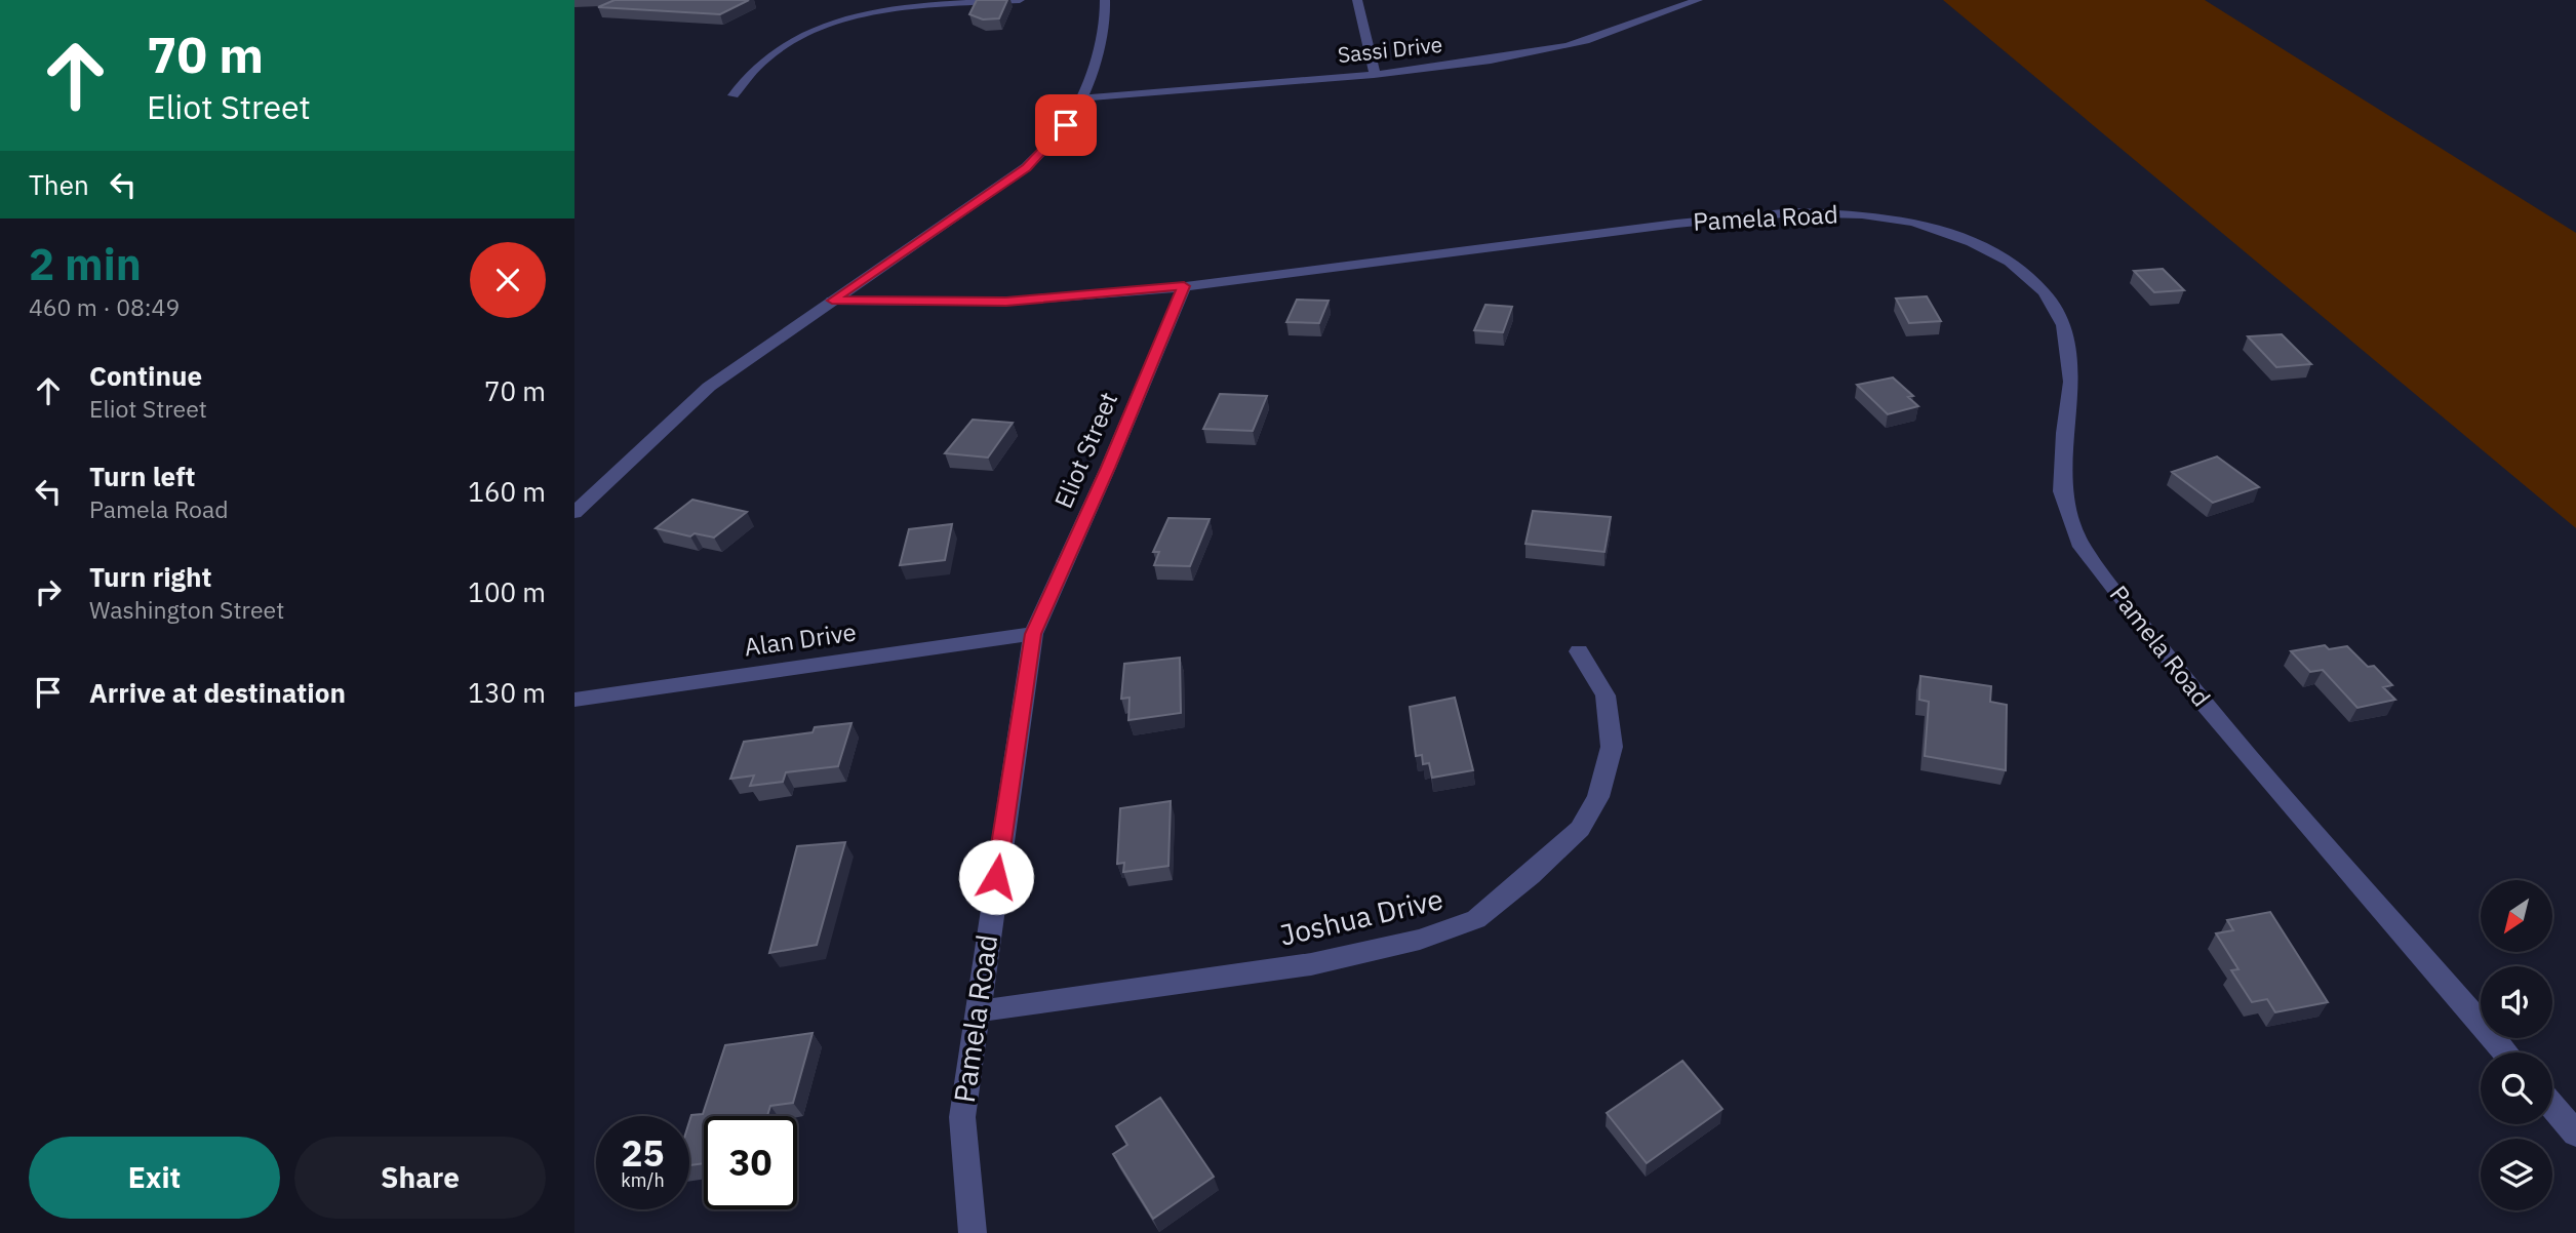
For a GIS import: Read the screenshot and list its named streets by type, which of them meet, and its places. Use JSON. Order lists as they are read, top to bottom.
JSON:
{
  "streets": {
    "street": [
      "Sassi Drive",
      "Pamela Road",
      "Eliot Street",
      "Alan Drive",
      "Joshua Drive"
    ]
  },
  "crossings": [
    ["Pamela Road", "Eliot Street"],
    ["Pamela Road", "Alan Drive"],
    ["Pamela Road", "Joshua Drive"],
    ["Eliot Street", "Alan Drive"]
  ],
  "north": "bottom left",
  "page": {
    "turn": ["70 m", "Eliot Street"],
    "then": "Then",
    "heading": ["2 min", "460 m · 08:49"],
    "list": [
      {
        "name": "Continue",
        "note": "Eliot Street",
        "value": "70 m"
      },
      {
        "name": "Turn left",
        "note": "Pamela Road",
        "value": "160 m"
      },
      {
        "name": "Turn right",
        "note": "Washington Street",
        "value": "100 m"
      },
      {
        "name": "Arrive at destination",
        "value": "130 m"
      }
    ],
    "speed": "25 km/h",
    "limit": "30",
    "buttons": ["Exit", "Share"]
  }
}
